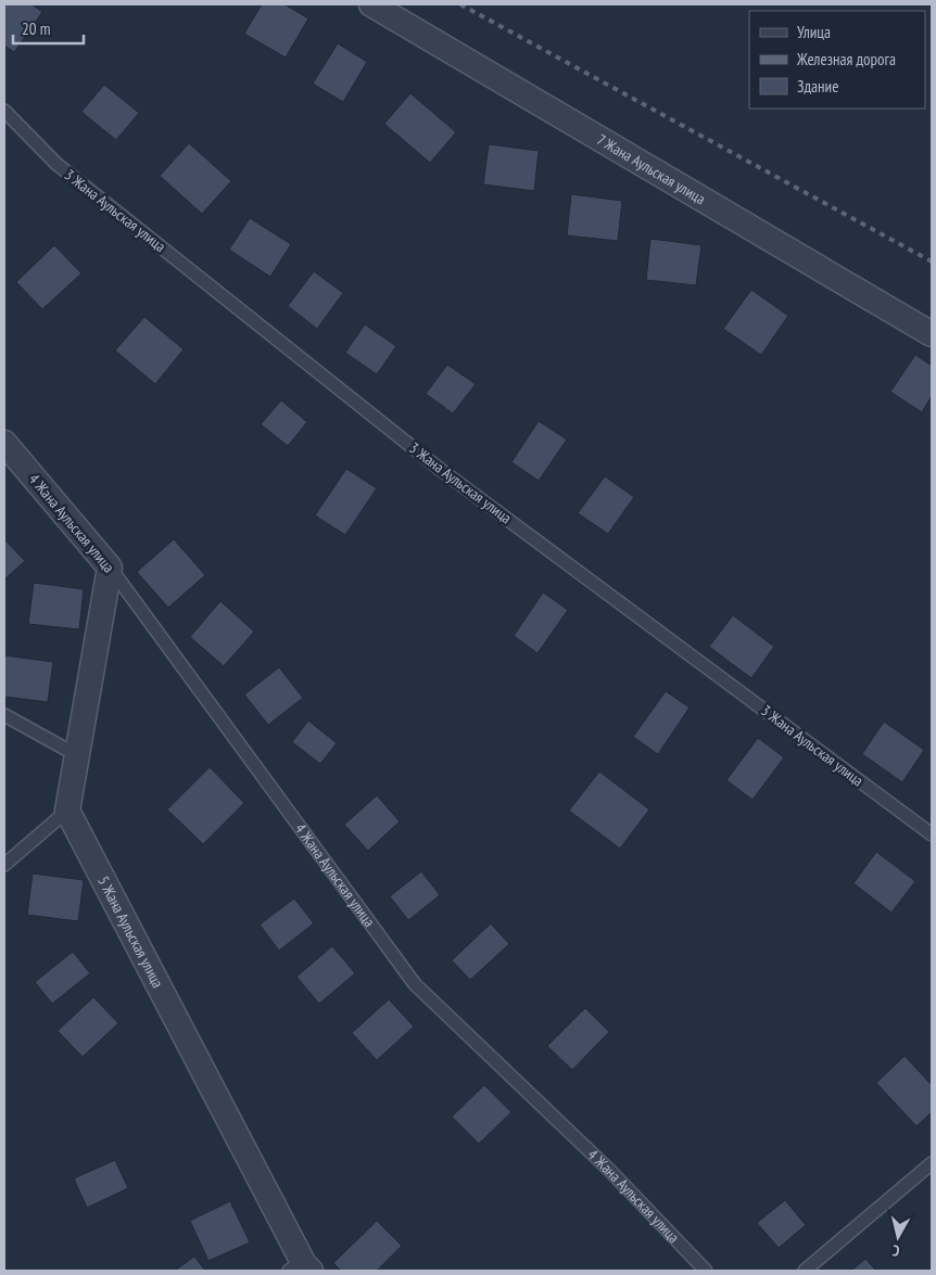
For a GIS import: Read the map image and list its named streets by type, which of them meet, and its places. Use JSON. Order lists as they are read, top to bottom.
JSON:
{
  "streets": {
    "street": ["7 Жана Аульская улица", "4 Жана Аульская улица", "5 Жана Аульская улица"],
    "lane": ["3 Жана Аульская улица"]
  },
  "legend": ["Улица", "Железная дорога", "Здание"],
  "scale_bar": "20 m",
  "north": "bottom"
}
